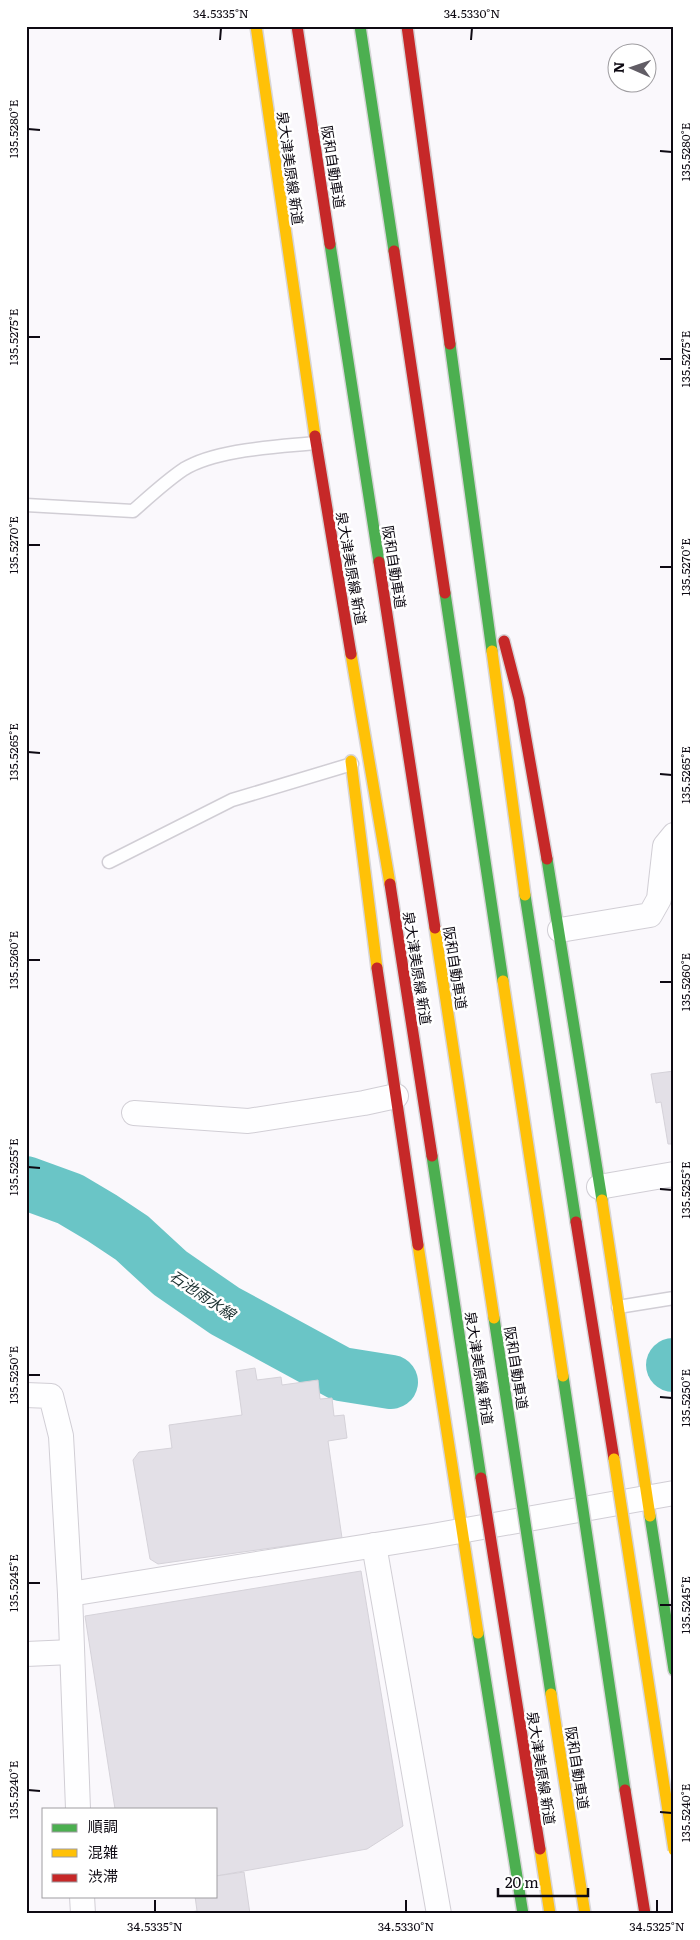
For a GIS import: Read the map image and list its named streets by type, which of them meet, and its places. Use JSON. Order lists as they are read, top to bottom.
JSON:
{
  "streets": {
    "main road": ["阪和自動車道", "泉大津美原線 新道"]
  },
  "water": ["石池雨水線"],
  "legend": ["順調", "混雑", "渋滞"],
  "scale_bar": "20 m",
  "north": "left",
  "coordinates": [
    "34.5335°N",
    "34.5330°N",
    "135.5280°E",
    "135.5275°E",
    "135.5270°E",
    "135.5265°E",
    "135.5260°E",
    "135.5255°E",
    "135.5250°E",
    "135.5245°E",
    "135.5240°E",
    "34.5325°N"
  ]
}
